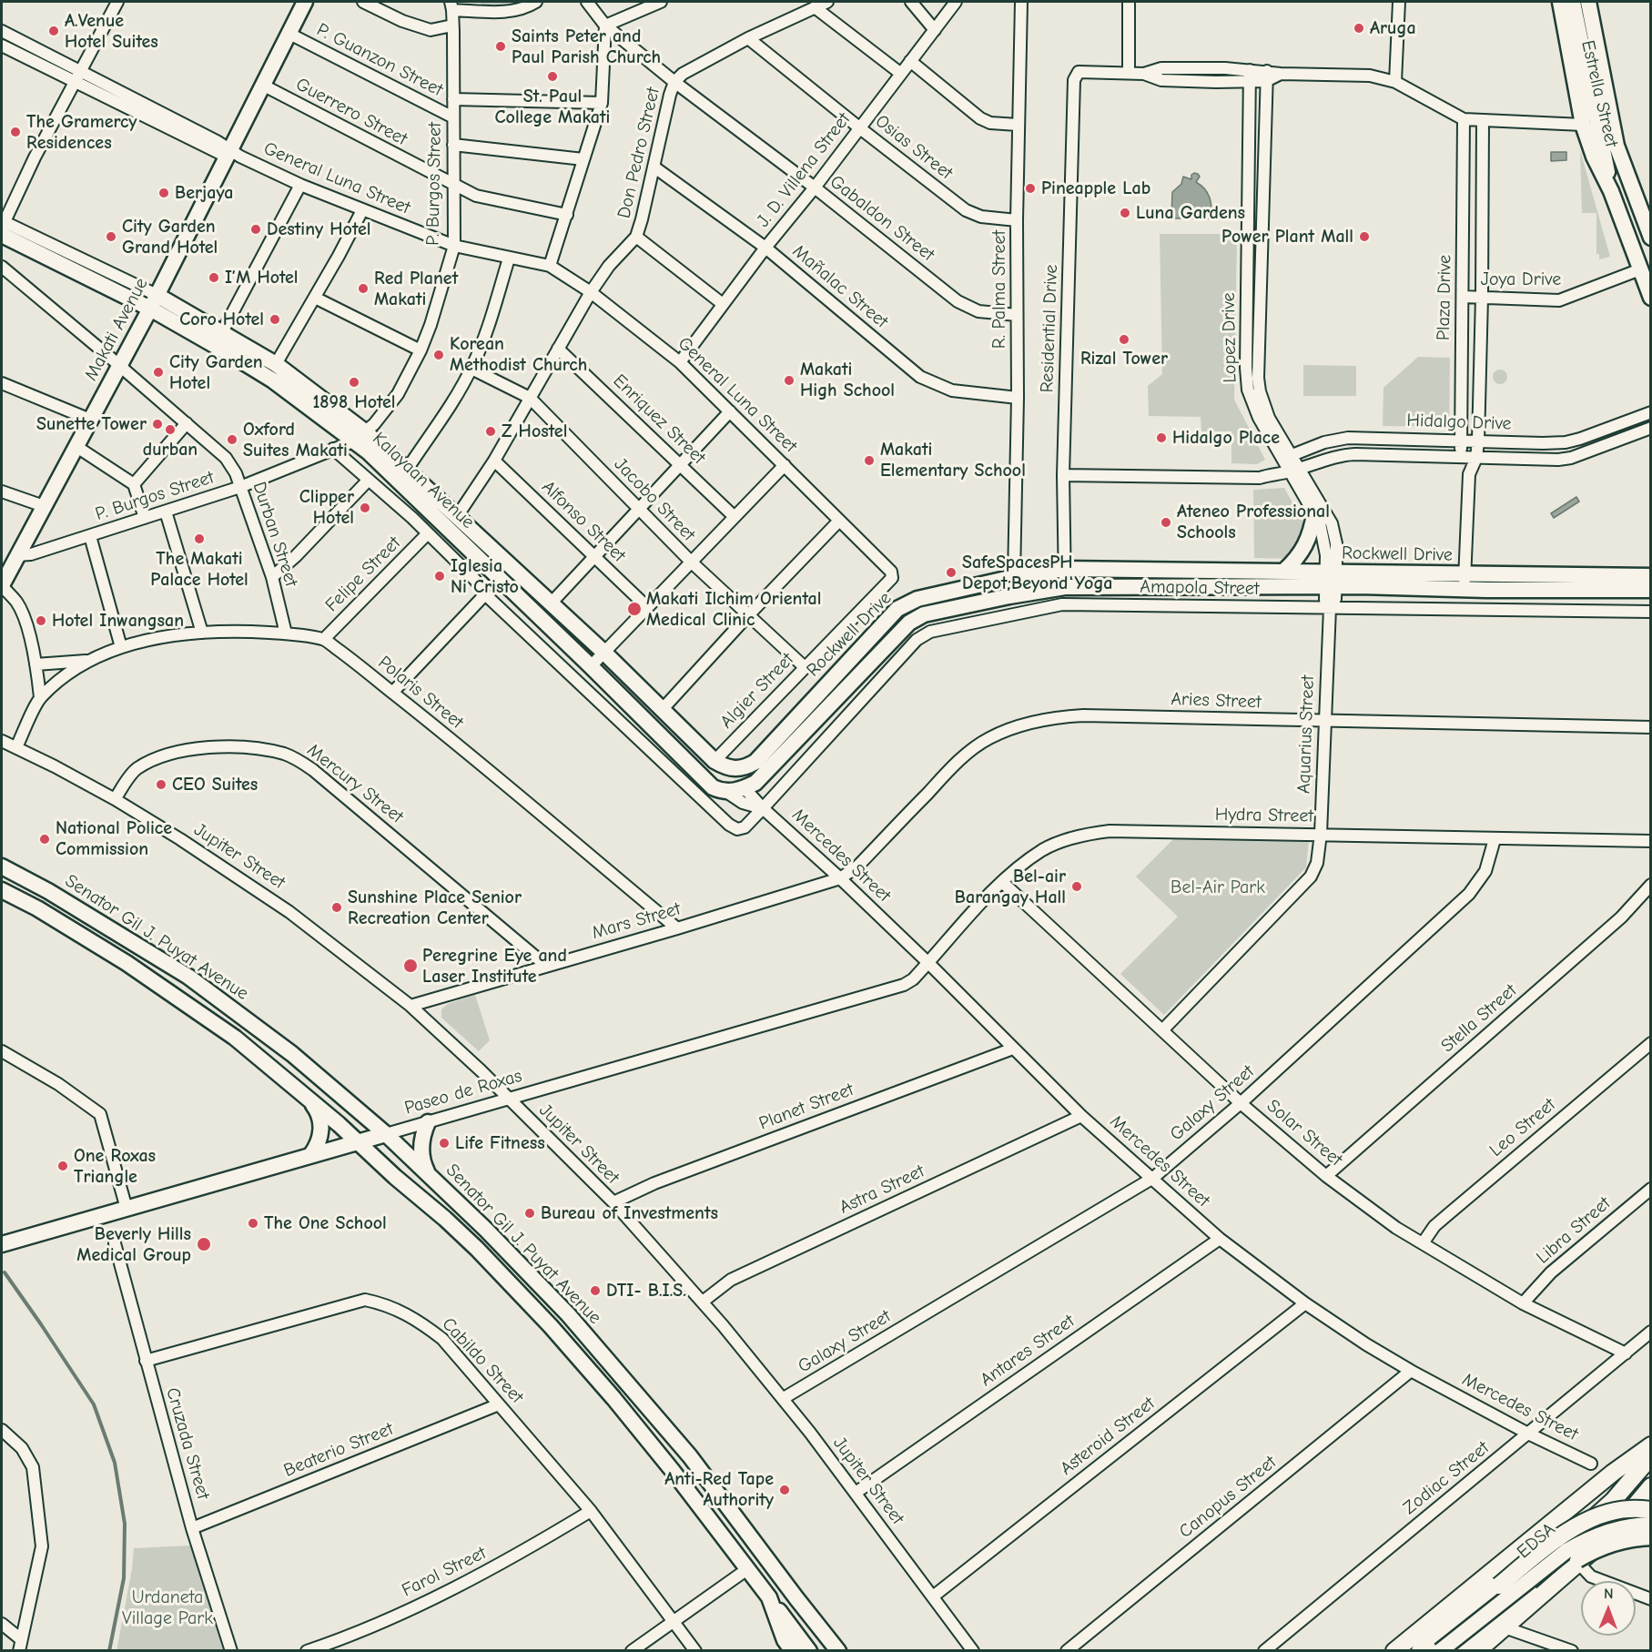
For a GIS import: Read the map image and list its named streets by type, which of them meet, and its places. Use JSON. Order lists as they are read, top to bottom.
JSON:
{
  "streets": {
    "highway": ["EDSA"],
    "main road": [
      "Estrella Street",
      "Makati Avenue",
      "Kalayaan Avenue",
      "Rockwell Drive",
      "Senator Gil J. Puyat Avenue",
      "Paseo de Roxas"
    ],
    "street": [
      "P. Guanzon Street",
      "Guerrero Street",
      "Osias Street",
      "Don Pedro Street",
      "J. D. Villena Street",
      "General Luna Street",
      "P. Burgos Street",
      "Gabaldon Street",
      "Joya Drive",
      "Mañalac Street",
      "R. Palma Street",
      "Plaza Drive",
      "Residential Drive",
      "Lopez Drive",
      "Enriquez Street",
      "Hidalgo Drive",
      "Jacobo Street",
      "Alfonso Street",
      "Durban Street",
      "Felipe Street",
      "Amapola Street",
      "Algier Street",
      "Polaris Street",
      "Aries Street",
      "Aquarius Street",
      "Mercury Street",
      "Hydra Street",
      "Mercedes Street",
      "Jupiter Street",
      "Mars Street",
      "Stella Street",
      "Galaxy Street",
      "Planet Street",
      "Leo Street",
      "Solar Street",
      "Astra Street",
      "Libra Street",
      "Antares Street",
      "Cabildo Street",
      "Asteroid Street",
      "Cruzada Street",
      "Beaterio Street",
      "Zodiac Street",
      "Canopus Street",
      "Farol Street"
    ]
  },
  "crossings": [
    ["P. Guanzon Street", "P. Burgos Street"],
    ["P. Guanzon Street", "Makati Avenue"],
    ["Estrella Street", "Joya Drive"],
    ["Guerrero Street", "P. Burgos Street"],
    ["Guerrero Street", "Makati Avenue"],
    ["Osias Street", "Don Pedro Street"],
    ["Osias Street", "J. D. Villena Street"],
    ["Osias Street", "R. Palma Street"],
    ["Don Pedro Street", "General Luna Street"],
    ["Don Pedro Street", "Gabaldon Street"],
    ["Don Pedro Street", "Mañalac Street"],
    ["Don Pedro Street", "Enriquez Street"],
    ["Don Pedro Street", "Kalayaan Avenue"],
    ["Don Pedro Street", "Jacobo Street"],
    ["Don Pedro Street", "Alfonso Street"],
    ["J. D. Villena Street", "General Luna Street"],
    ["J. D. Villena Street", "Gabaldon Street"],
    ["J. D. Villena Street", "Mañalac Street"],
    ["General Luna Street", "P. Burgos Street"],
    ["General Luna Street", "Makati Avenue"],
    ["General Luna Street", "Algier Street"],
    ["P. Burgos Street", "Makati Avenue"],
    ["P. Burgos Street", "Kalayaan Avenue"],
    ["P. Burgos Street", "Durban Street"],
    ["Gabaldon Street", "R. Palma Street"],
    ["Joya Drive", "Plaza Drive"],
    ["Mañalac Street", "R. Palma Street"],
    ["R. Palma Street", "Rockwell Drive"],
    ["Plaza Drive", "Hidalgo Drive"],
    ["Plaza Drive", "Rockwell Drive"],
    ["Residential Drive", "Hidalgo Drive"],
    ["Residential Drive", "Rockwell Drive"],
    ["Makati Avenue", "Kalayaan Avenue"],
    ["Makati Avenue", "Durban Street"],
    ["Lopez Drive", "Hidalgo Drive"],
    ["Lopez Drive", "Rockwell Drive"],
    ["Lopez Drive", "Aquarius Street"],
    ["Kalayaan Avenue", "Rockwell Drive"],
    ["Kalayaan Avenue", "Algier Street"],
    ["Kalayaan Avenue", "Mercedes Street"],
    ["Jacobo Street", "Algier Street"],
    ["Durban Street", "Polaris Street"],
    ["Rockwell Drive", "Algier Street"],
    ["Rockwell Drive", "Aquarius Street"],
    ["Rockwell Drive", "Mercedes Street"],
    ["Felipe Street", "Polaris Street"],
    ["Amapola Street", "Aquarius Street"],
    ["Amapola Street", "Mercedes Street"],
    ["Polaris Street", "Jupiter Street"],
    ["Polaris Street", "Mars Street"],
    ["Aries Street", "Aquarius Street"],
    ["Aries Street", "Mercedes Street"],
    ["Aries Street", "Mars Street"],
    ["Aquarius Street", "Hydra Street"],
    ["Aquarius Street", "Solar Street"],
    ["Mercury Street", "Jupiter Street"],
    ["Mercury Street", "Mars Street"],
    ["Hydra Street", "Mercedes Street"],
    ["Hydra Street", "Paseo de Roxas"],
    ["Hydra Street", "Galaxy Street"],
    ["Hydra Street", "Solar Street"],
    ["Mercedes Street", "Mars Street"],
    ["Mercedes Street", "Paseo de Roxas"],
    ["Mercedes Street", "Galaxy Street"],
    ["Mercedes Street", "Planet Street"],
    ["Mercedes Street", "Astra Street"],
    ["Mercedes Street", "Antares Street"],
    ["Mercedes Street", "Asteroid Street"],
    ["Mercedes Street", "Zodiac Street"],
    ["Mercedes Street", "Canopus Street"],
    ["Jupiter Street", "Mars Street"],
    ["Jupiter Street", "Paseo de Roxas"],
    ["Jupiter Street", "Galaxy Street"],
    ["Jupiter Street", "Planet Street"],
    ["Jupiter Street", "Astra Street"],
    ["Jupiter Street", "Antares Street"],
    ["Jupiter Street", "Asteroid Street"],
    ["Senator Gil J. Puyat Avenue", "Paseo de Roxas"],
    ["Stella Street", "Solar Street"],
    ["Galaxy Street", "Solar Street"],
    ["Leo Street", "Solar Street"],
    ["Solar Street", "Libra Street"],
    ["Solar Street", "Zodiac Street"],
    ["Cabildo Street", "Cruzada Street"],
    ["Cabildo Street", "Beaterio Street"],
    ["Cabildo Street", "Farol Street"],
    ["Cruzada Street", "Beaterio Street"]
  ],
  "parks": ["Bel-Air Park", "Urdaneta Village Park"],
  "places": [
    "Aruga",
    "A.Venue Hotel Suites",
    "Saints Peter and Paul Parish Church",
    "St. Paul College Makati",
    "The Gramercy Residences",
    "Pineapple Lab",
    "Berjaya",
    "Luna Gardens",
    "Destiny Hotel",
    "City Garden Grand Hotel",
    "Power Plant Mall",
    "I’M Hotel",
    "Red Planet Makati",
    "Coro Hotel",
    "Rizal Tower",
    "Korean Methodist Church",
    "City Garden Hotel",
    "Makati High School",
    "1898 Hotel",
    "Sunette Tower",
    "durban",
    "Z Hostel",
    "Hidalgo Place",
    "Oxford Suites Makati",
    "Makati Elementary School",
    "Clipper Hotel",
    "Ateneo Professional Schools",
    "The Makati Palace Hotel",
    "SafeSpacesPH Depot;Beyond Yoga",
    "Iglesia Ni Cristo",
    "Makati Ilchim Oriental Medical Clinic",
    "Hotel Inwangsan",
    "CEO Suites",
    "National Police Commission",
    "Bel-air Barangay Hall",
    "Sunshine Place Senior Recreation Center",
    "Peregrine Eye and Laser Institute",
    "Life Fitness",
    "One Roxas Triangle",
    "Bureau of Investments",
    "The One School",
    "Beverly Hills Medical Group",
    "DTI- B.I.S.",
    "Anti-Red Tape Authority"
  ],
  "north": "top"
}
